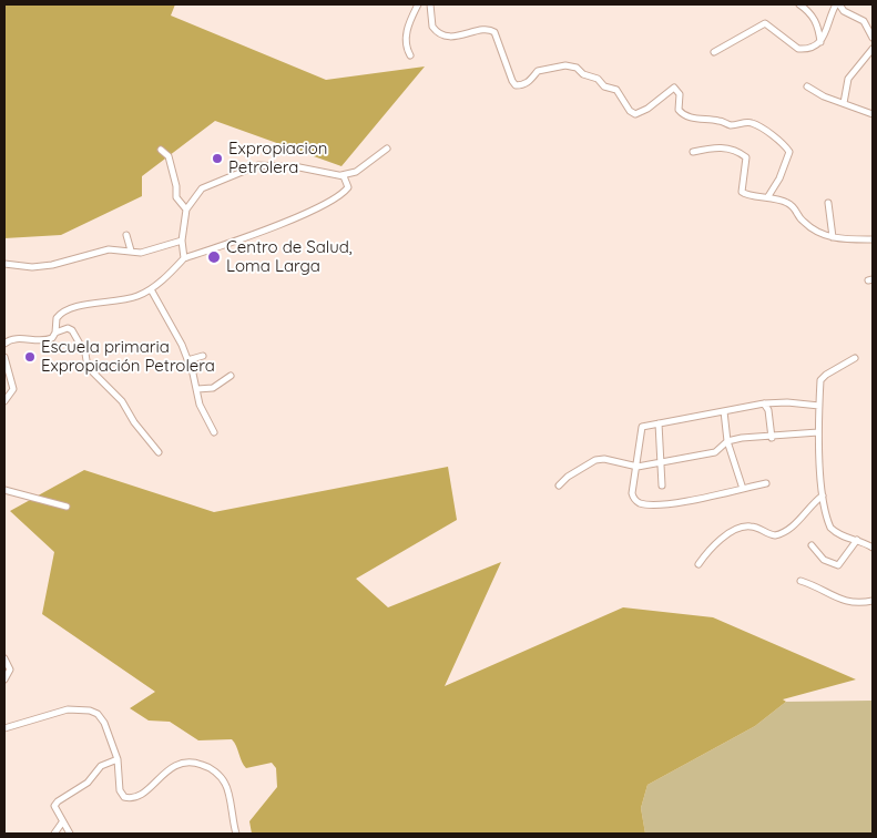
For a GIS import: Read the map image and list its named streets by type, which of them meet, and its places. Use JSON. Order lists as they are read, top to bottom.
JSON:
{
  "places": ["Expropiacion Petrolera", "Centro de Salud, Loma Larga", "Escuela primaria Expropiación Petrolera"]
}
